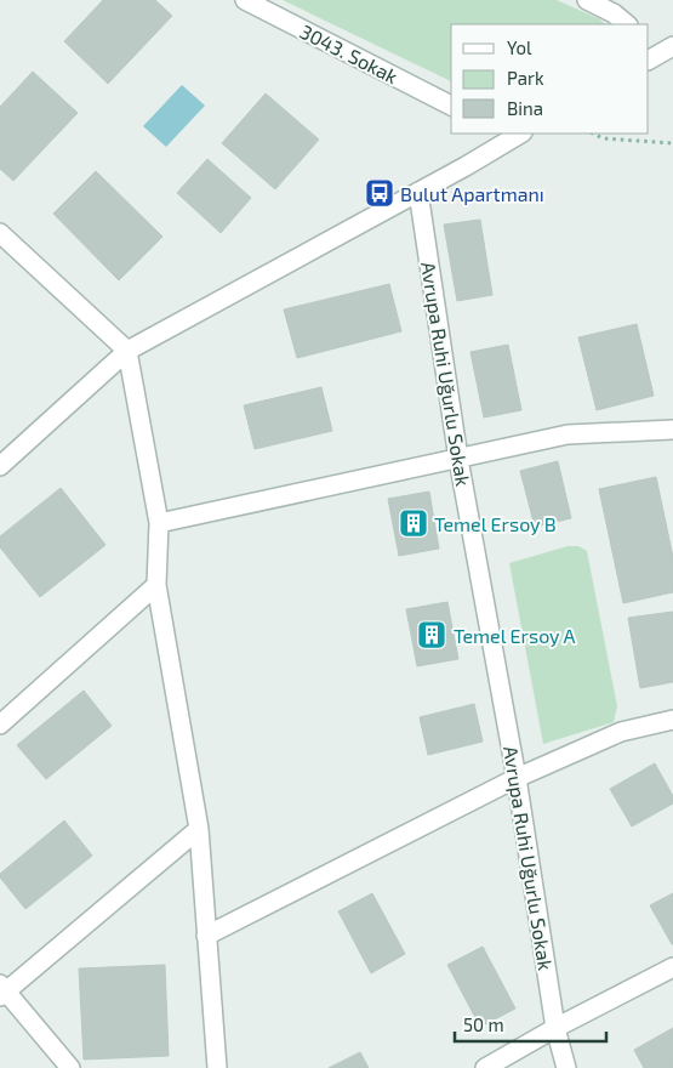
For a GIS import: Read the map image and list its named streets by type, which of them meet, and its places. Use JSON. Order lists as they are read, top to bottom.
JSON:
{
  "streets": {
    "street": ["3043. Sokak", "Avrupa Ruhi Uğurlu Sokak"]
  },
  "places": {
    "bus stop": ["Bulut Apartmanı"],
    "building": ["Temel Ersoy B", "Temel Ersoy A"]
  },
  "legend": ["Yol", "Park", "Bina"],
  "scale_bar": "50 m"
}
